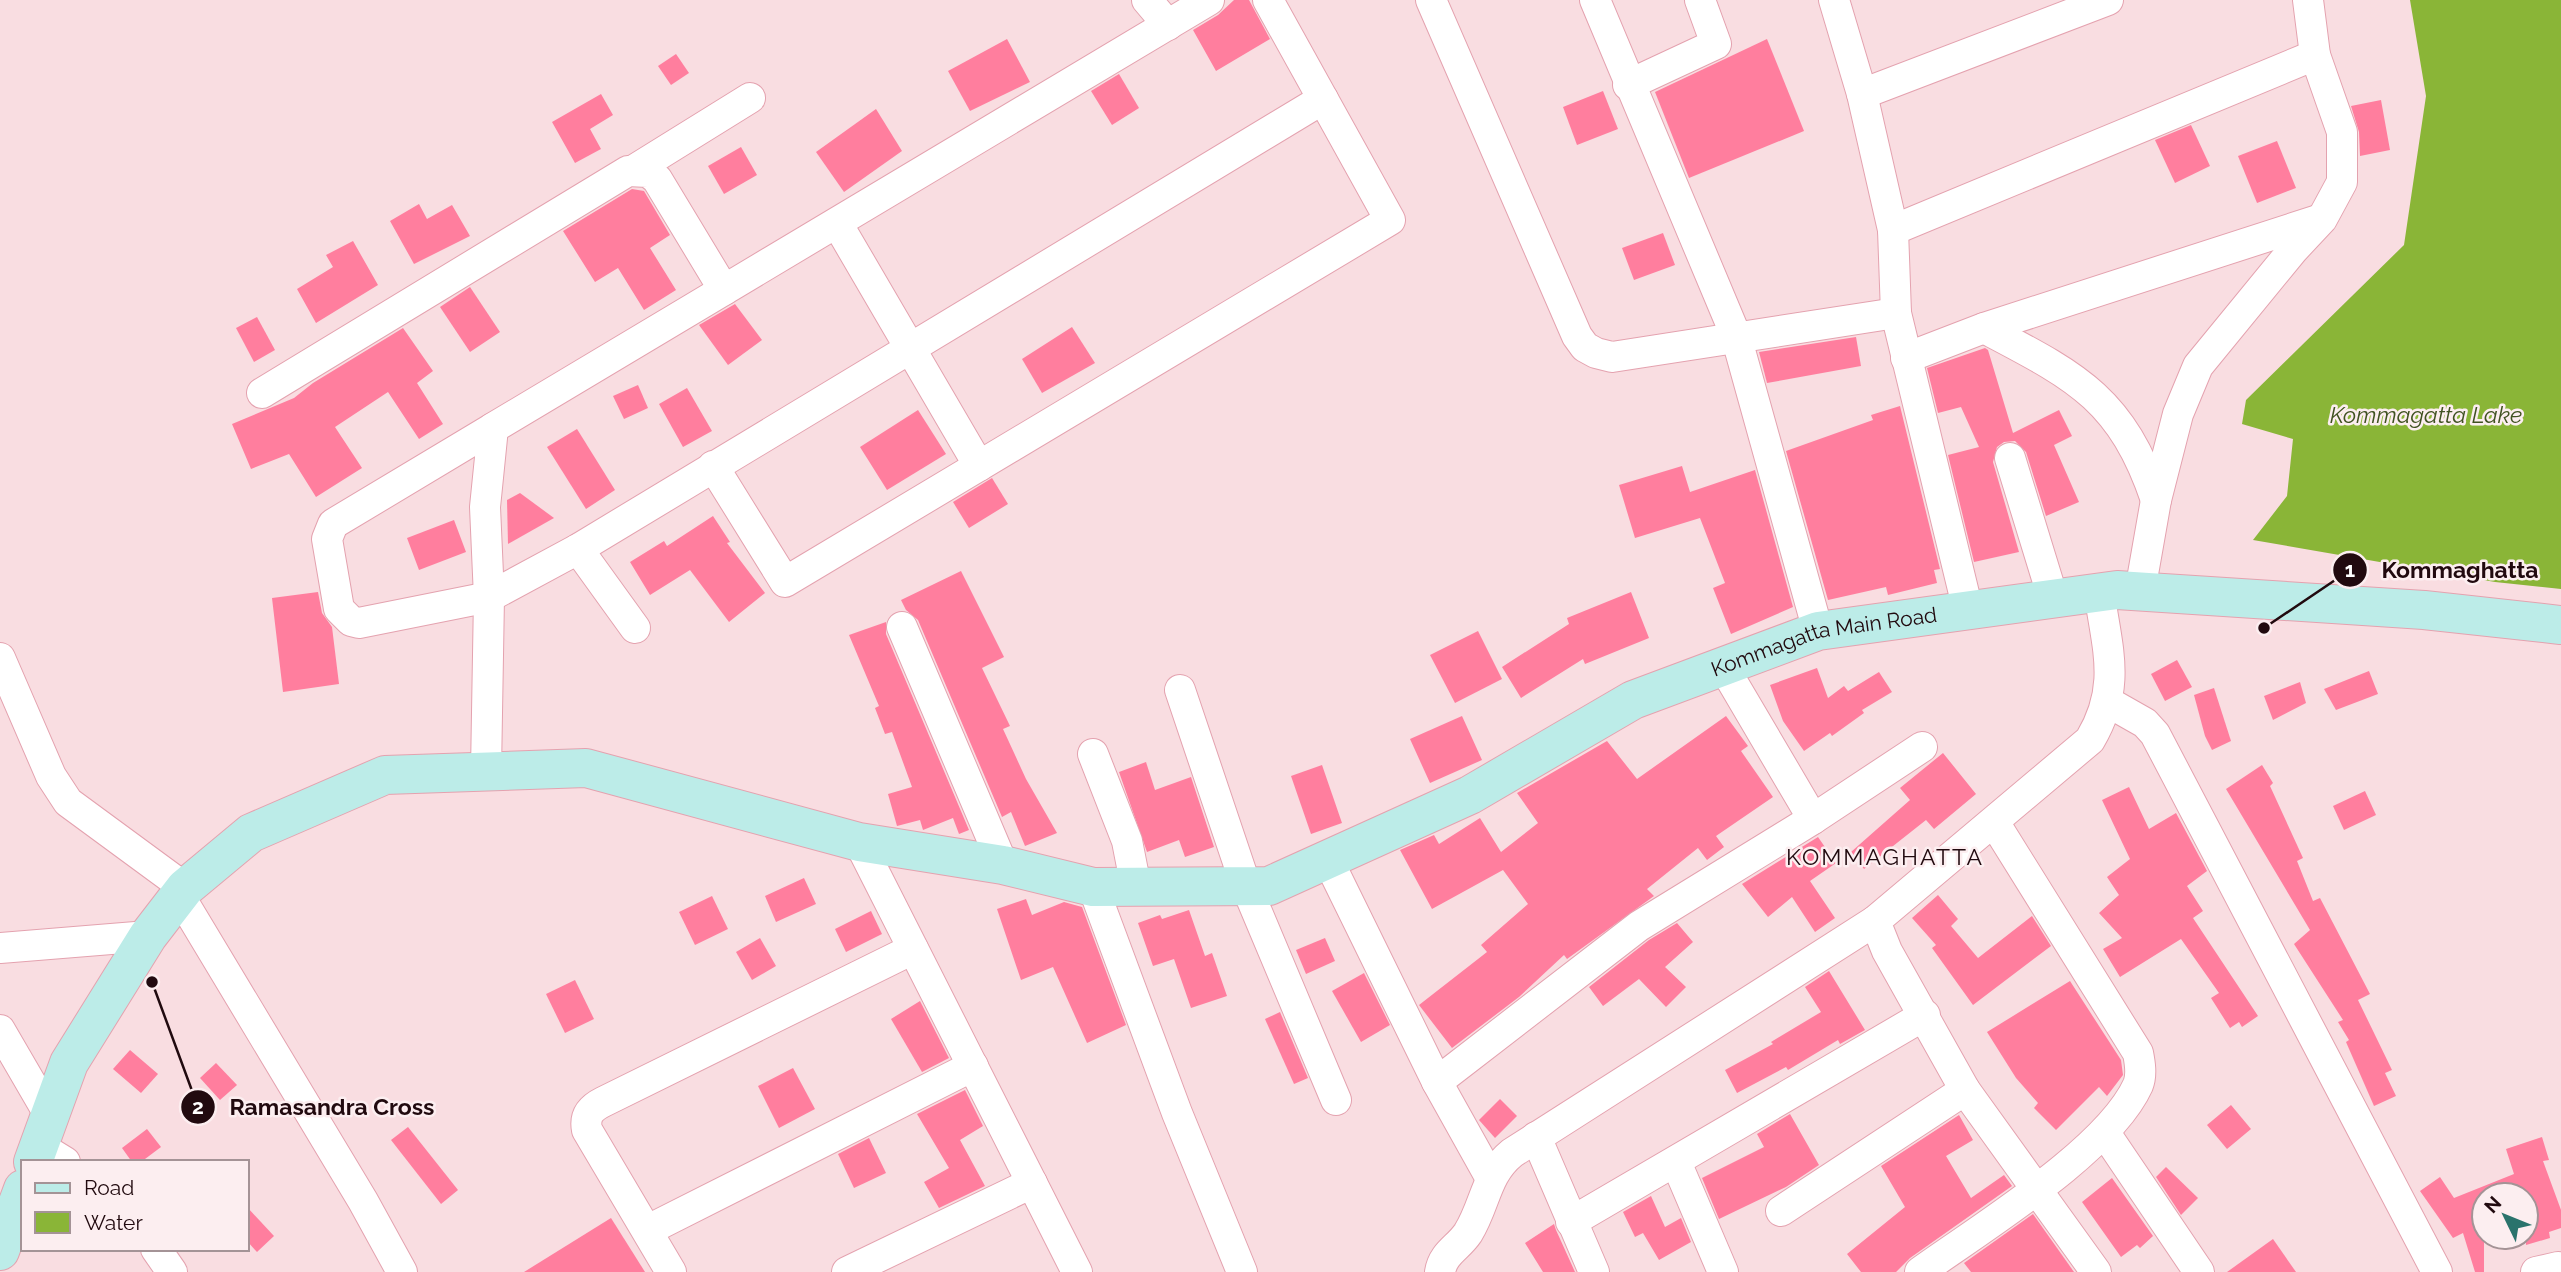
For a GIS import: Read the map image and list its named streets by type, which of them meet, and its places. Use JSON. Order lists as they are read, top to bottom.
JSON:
{
  "streets": {
    "main road": ["Kommagatta Main Road"]
  },
  "districts": ["KOMMAGHATTA"],
  "water": ["Kommagatta Lake"],
  "places": ["Kommaghatta", "Ramasandra Cross"],
  "legend": ["Road", "Water"],
  "north": "top left"
}
